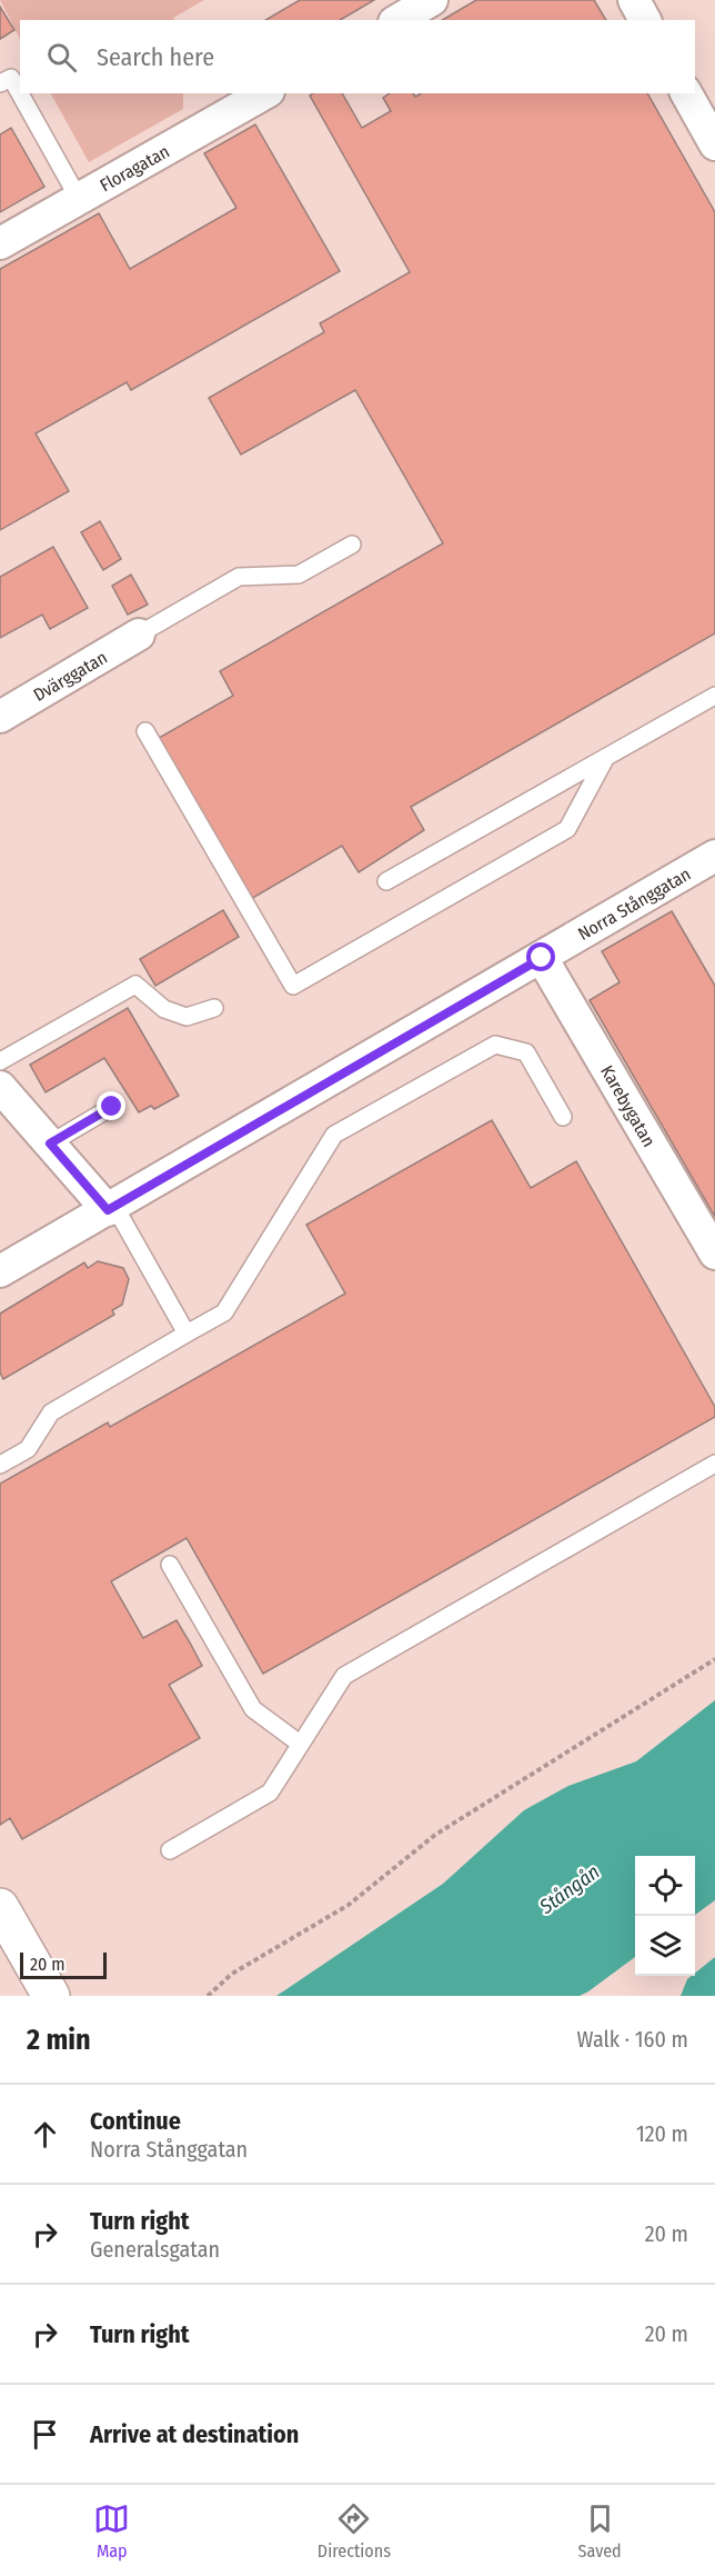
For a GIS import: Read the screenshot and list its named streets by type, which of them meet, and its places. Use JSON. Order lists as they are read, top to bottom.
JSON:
{
  "streets": {
    "street": [
      "Floragatan",
      "Dvärggatan",
      "Norra Stånggatan",
      "Karebygatan"
    ]
  },
  "crossings": [
    ["Norra Stånggatan", "Karebygatan"]
  ],
  "water": ["Stångån"],
  "scale_bar": "20 m",
  "page": {
    "search": "Search here",
    "scale": "20 m",
    "heading": ["2 min", "Walk · 160 m"],
    "list": [
      ["Continue", "Norra Stånggatan", "120 m"],
      ["Turn right", "Generalsgatan", "20 m"],
      ["Turn right", "20 m"],
      "Arrive at destination"
    ],
    "nav": ["Map", "Directions", "Saved"]
  }
}
